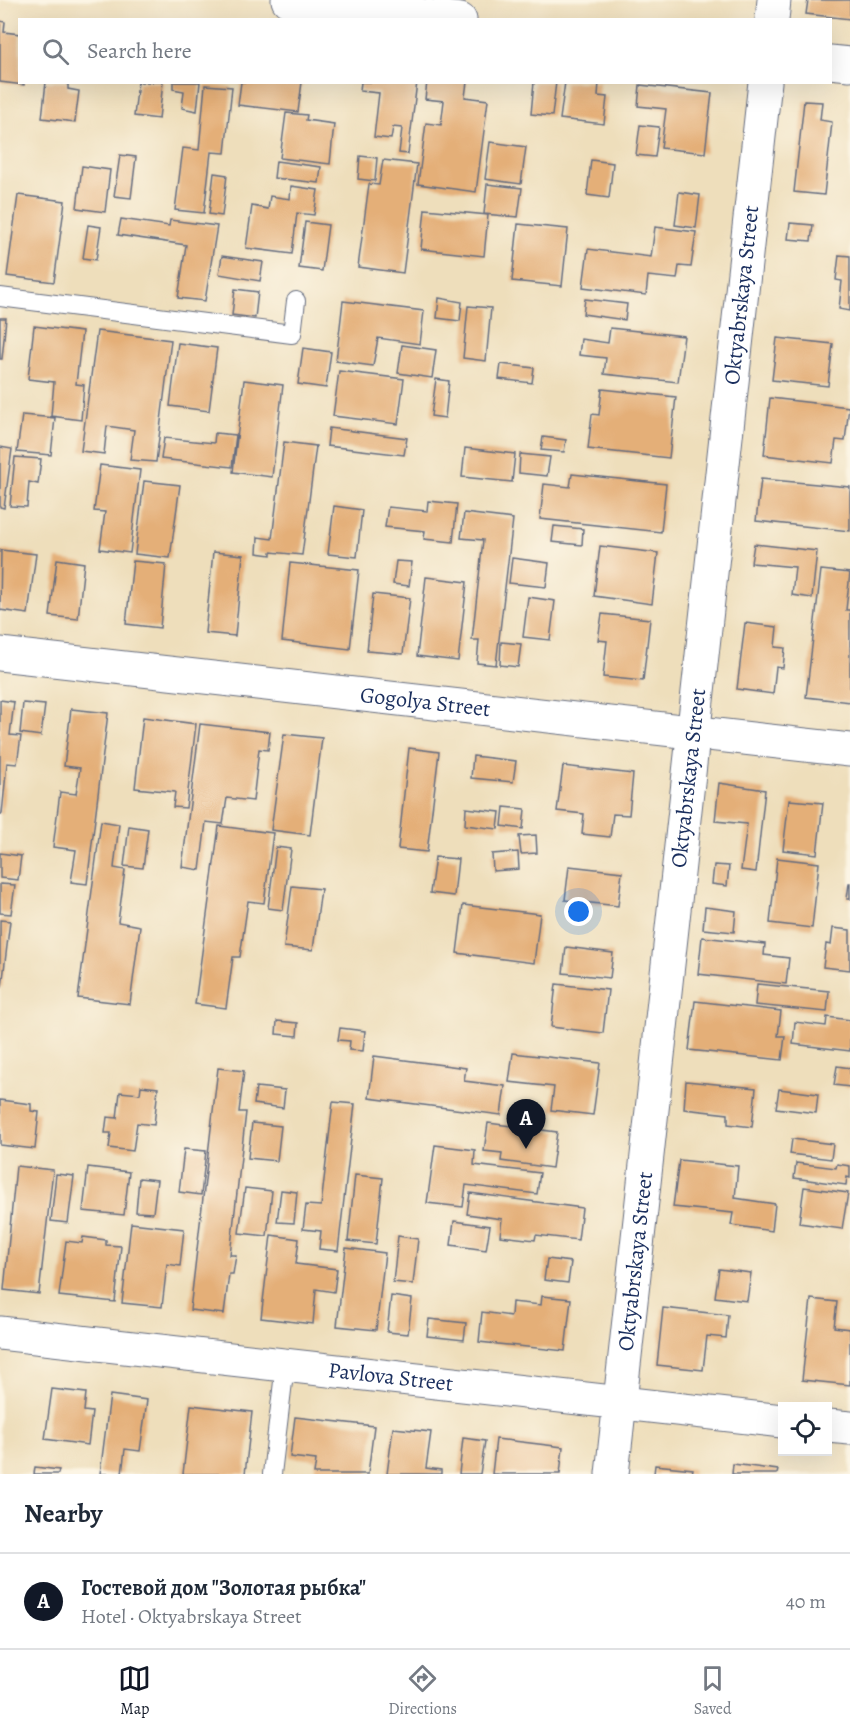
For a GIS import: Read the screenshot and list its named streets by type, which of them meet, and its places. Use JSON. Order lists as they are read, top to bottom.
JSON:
{
  "streets": {
    "street": ["Oktyabrskaya Street", "Gogolya Street", "Pavlova Street"]
  },
  "crossings": [
    ["Oktyabrskaya Street", "Gogolya Street"],
    ["Oktyabrskaya Street", "Pavlova Street"]
  ],
  "page": {
    "search": "Search here",
    "pins": "A",
    "heading": "Nearby",
    "list": [
      {
        "mark": "A",
        "name": "Гостевой дом \"Золотая рыбка\"",
        "note": "Hotel · Oktyabrskaya Street",
        "value": "40 m"
      }
    ],
    "nav": ["Map", "Directions", "Saved"]
  }
}
